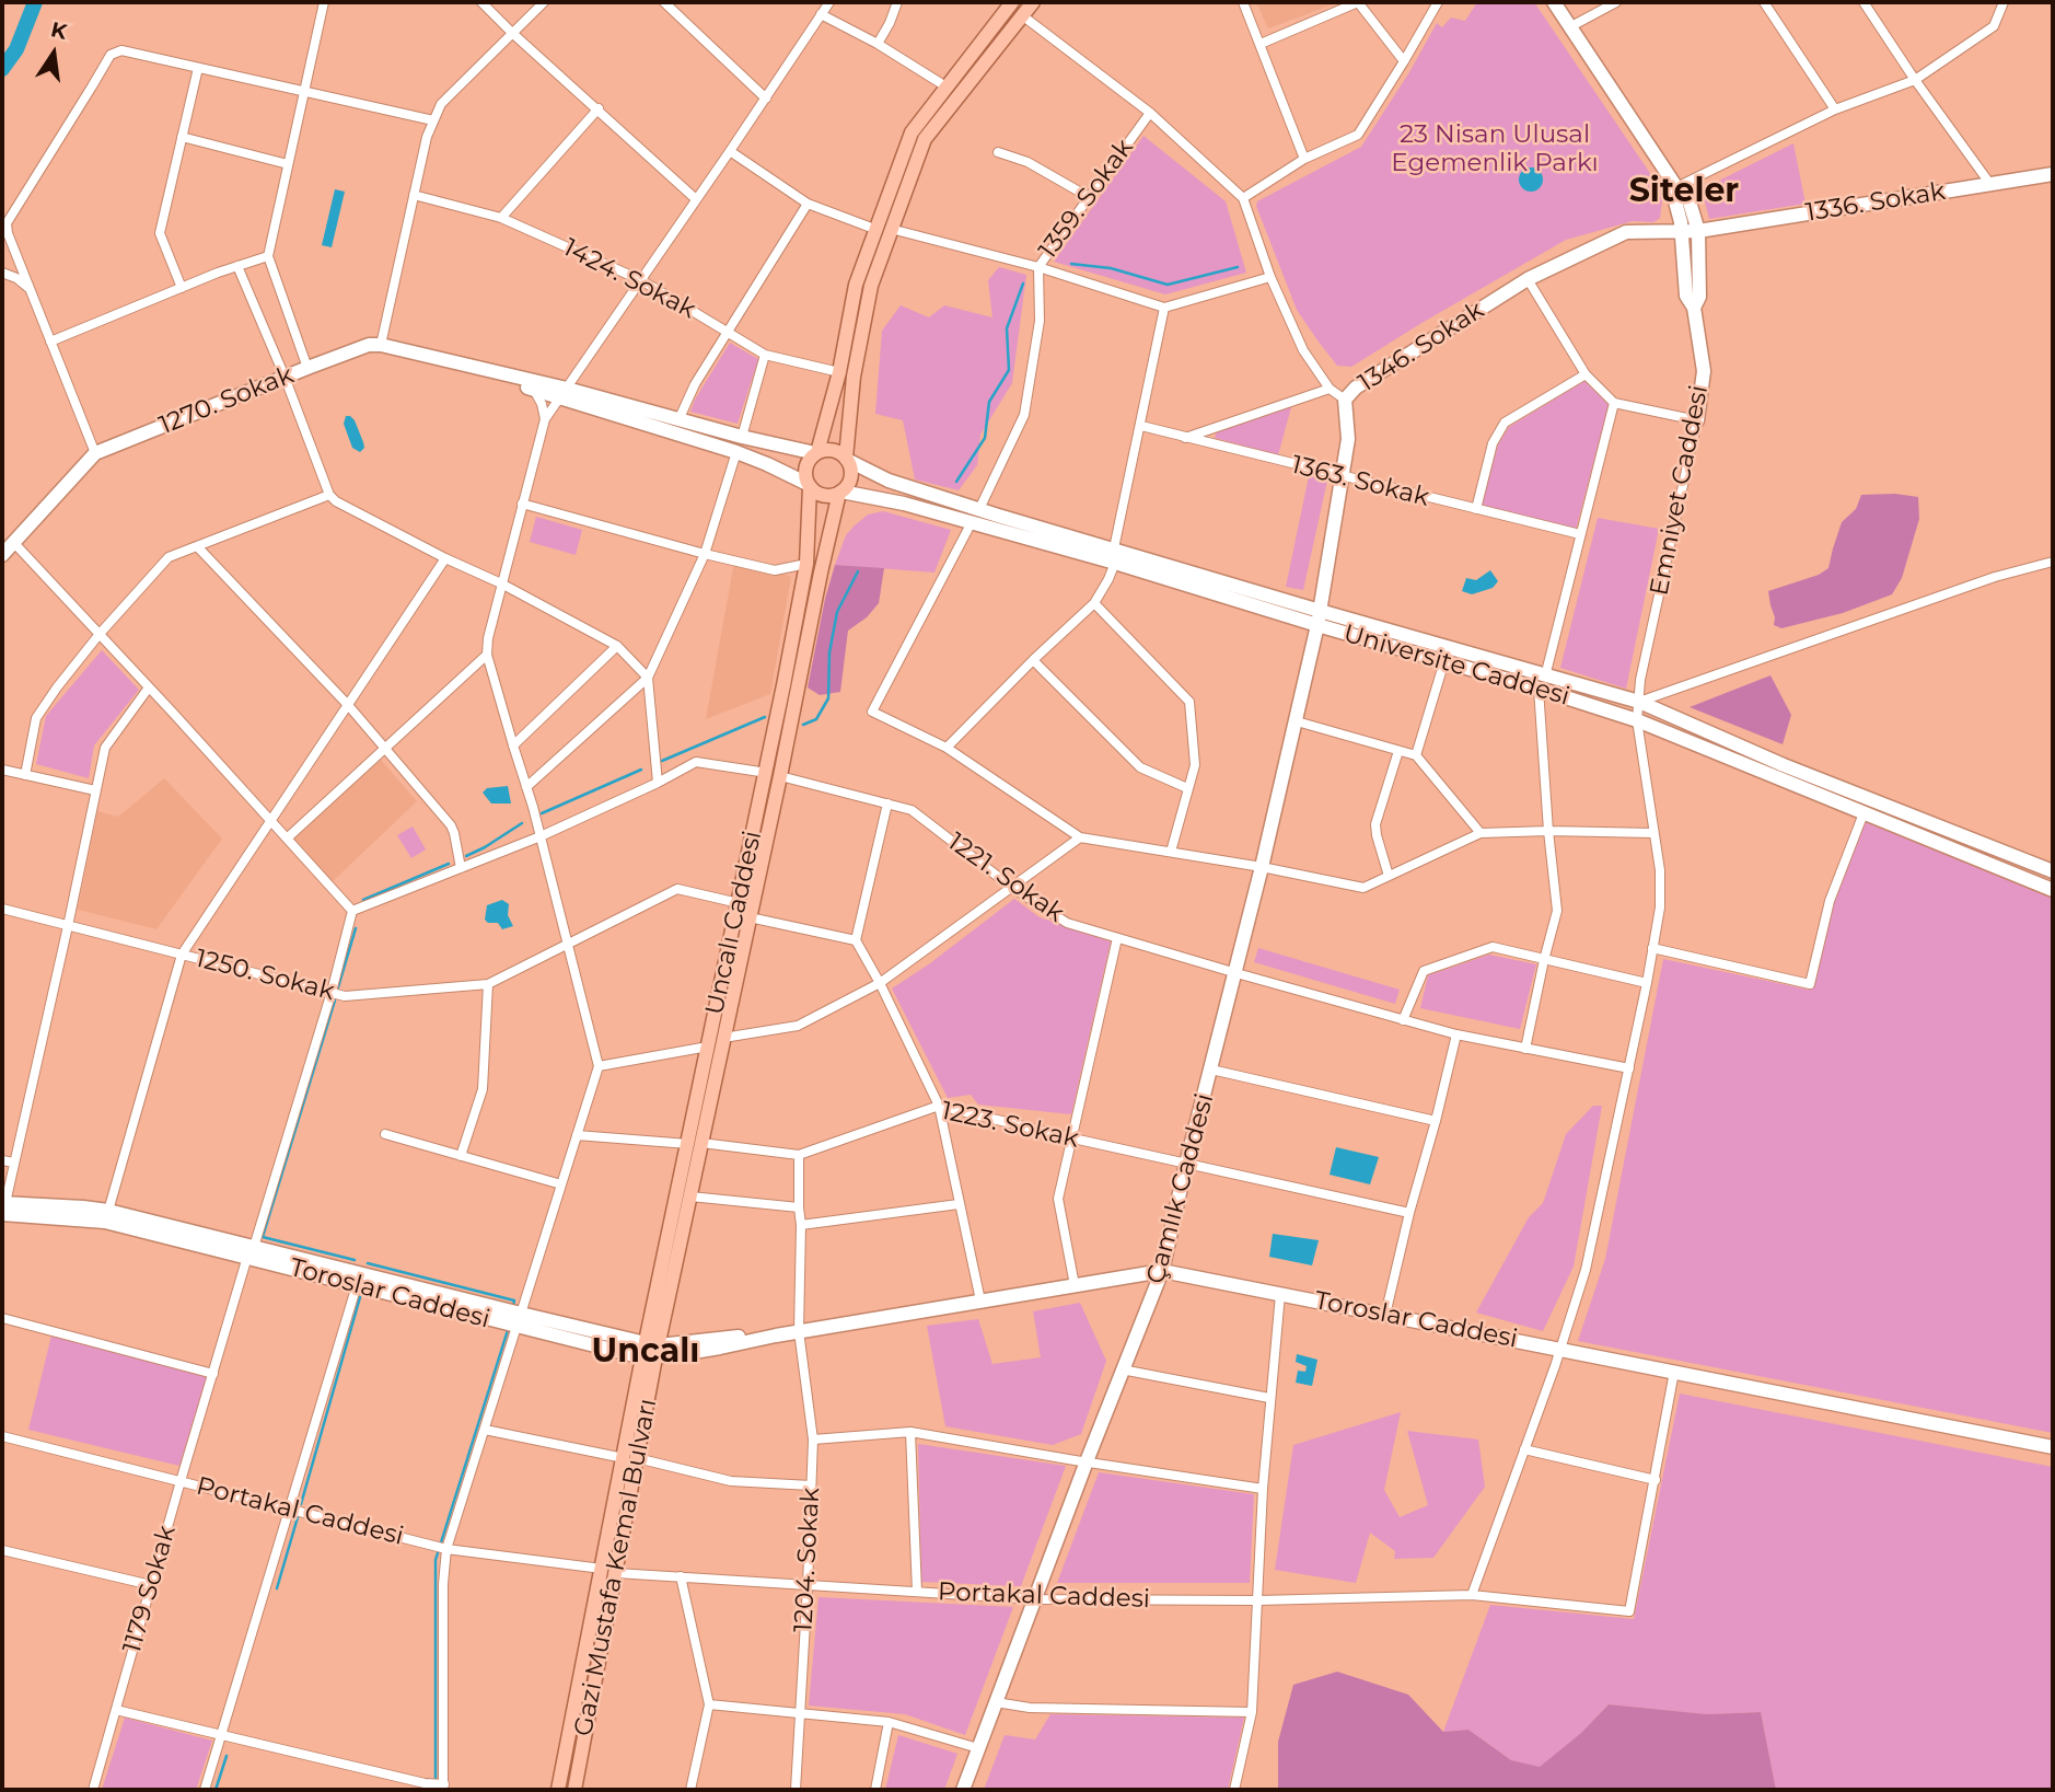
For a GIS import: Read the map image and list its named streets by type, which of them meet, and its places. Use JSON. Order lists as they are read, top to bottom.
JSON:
{
  "streets": {
    "main road": ["Uncalı Caddesi", "Gazi Mustafa Kemal Bulvarı"],
    "street": [
      "1359. Sokak",
      "1336. Sokak",
      "1424. Sokak",
      "1346. Sokak",
      "1270. Sokak",
      "1363. Sokak",
      "Emniyet Caddesi",
      "Universite Caddesi",
      "1221. Sokak",
      "1250. Sokak",
      "1223. Sokak",
      "Çamlık Caddesi",
      "Toroslar Caddesi",
      "Portakal Caddesi",
      "1204. Sokak",
      "1179 Sokak"
    ]
  },
  "crossings": [
    ["1359. Sokak", "Universite Caddesi"],
    ["1336. Sokak", "1346. Sokak"],
    ["1336. Sokak", "Emniyet Caddesi"],
    ["1346. Sokak", "1363. Sokak"],
    ["1346. Sokak", "Emniyet Caddesi"],
    ["1346. Sokak", "Universite Caddesi"],
    ["1346. Sokak", "Çamlık Caddesi"],
    ["1270. Sokak", "Universite Caddesi"],
    ["1270. Sokak", "Uncalı Caddesi"],
    ["Emniyet Caddesi", "Universite Caddesi"],
    ["Emniyet Caddesi", "1221. Sokak"],
    ["Emniyet Caddesi", "Toroslar Caddesi"],
    ["Emniyet Caddesi", "Portakal Caddesi"],
    ["Universite Caddesi", "Uncalı Caddesi"],
    ["Universite Caddesi", "Çamlık Caddesi"],
    ["1221. Sokak", "Uncalı Caddesi"],
    ["1221. Sokak", "Çamlık Caddesi"],
    ["Uncalı Caddesi", "1250. Sokak"],
    ["Uncalı Caddesi", "1223. Sokak"],
    ["Uncalı Caddesi", "Toroslar Caddesi"],
    ["Uncalı Caddesi", "Gazi Mustafa Kemal Bulvarı"],
    ["1250. Sokak", "1179 Sokak"],
    ["1223. Sokak", "Çamlık Caddesi"],
    ["1223. Sokak", "1204. Sokak"],
    ["Çamlık Caddesi", "Toroslar Caddesi"],
    ["Çamlık Caddesi", "Portakal Caddesi"],
    ["Toroslar Caddesi", "1204. Sokak"],
    ["Toroslar Caddesi", "Gazi Mustafa Kemal Bulvarı"],
    ["Toroslar Caddesi", "1179 Sokak"],
    ["Portakal Caddesi", "1204. Sokak"],
    ["Portakal Caddesi", "Gazi Mustafa Kemal Bulvarı"],
    ["Portakal Caddesi", "1179 Sokak"]
  ],
  "districts": ["Siteler", "Uncalı"],
  "parks": ["23 Nisan Ulusal Egemenlik Parkı"],
  "north": "top"
}
